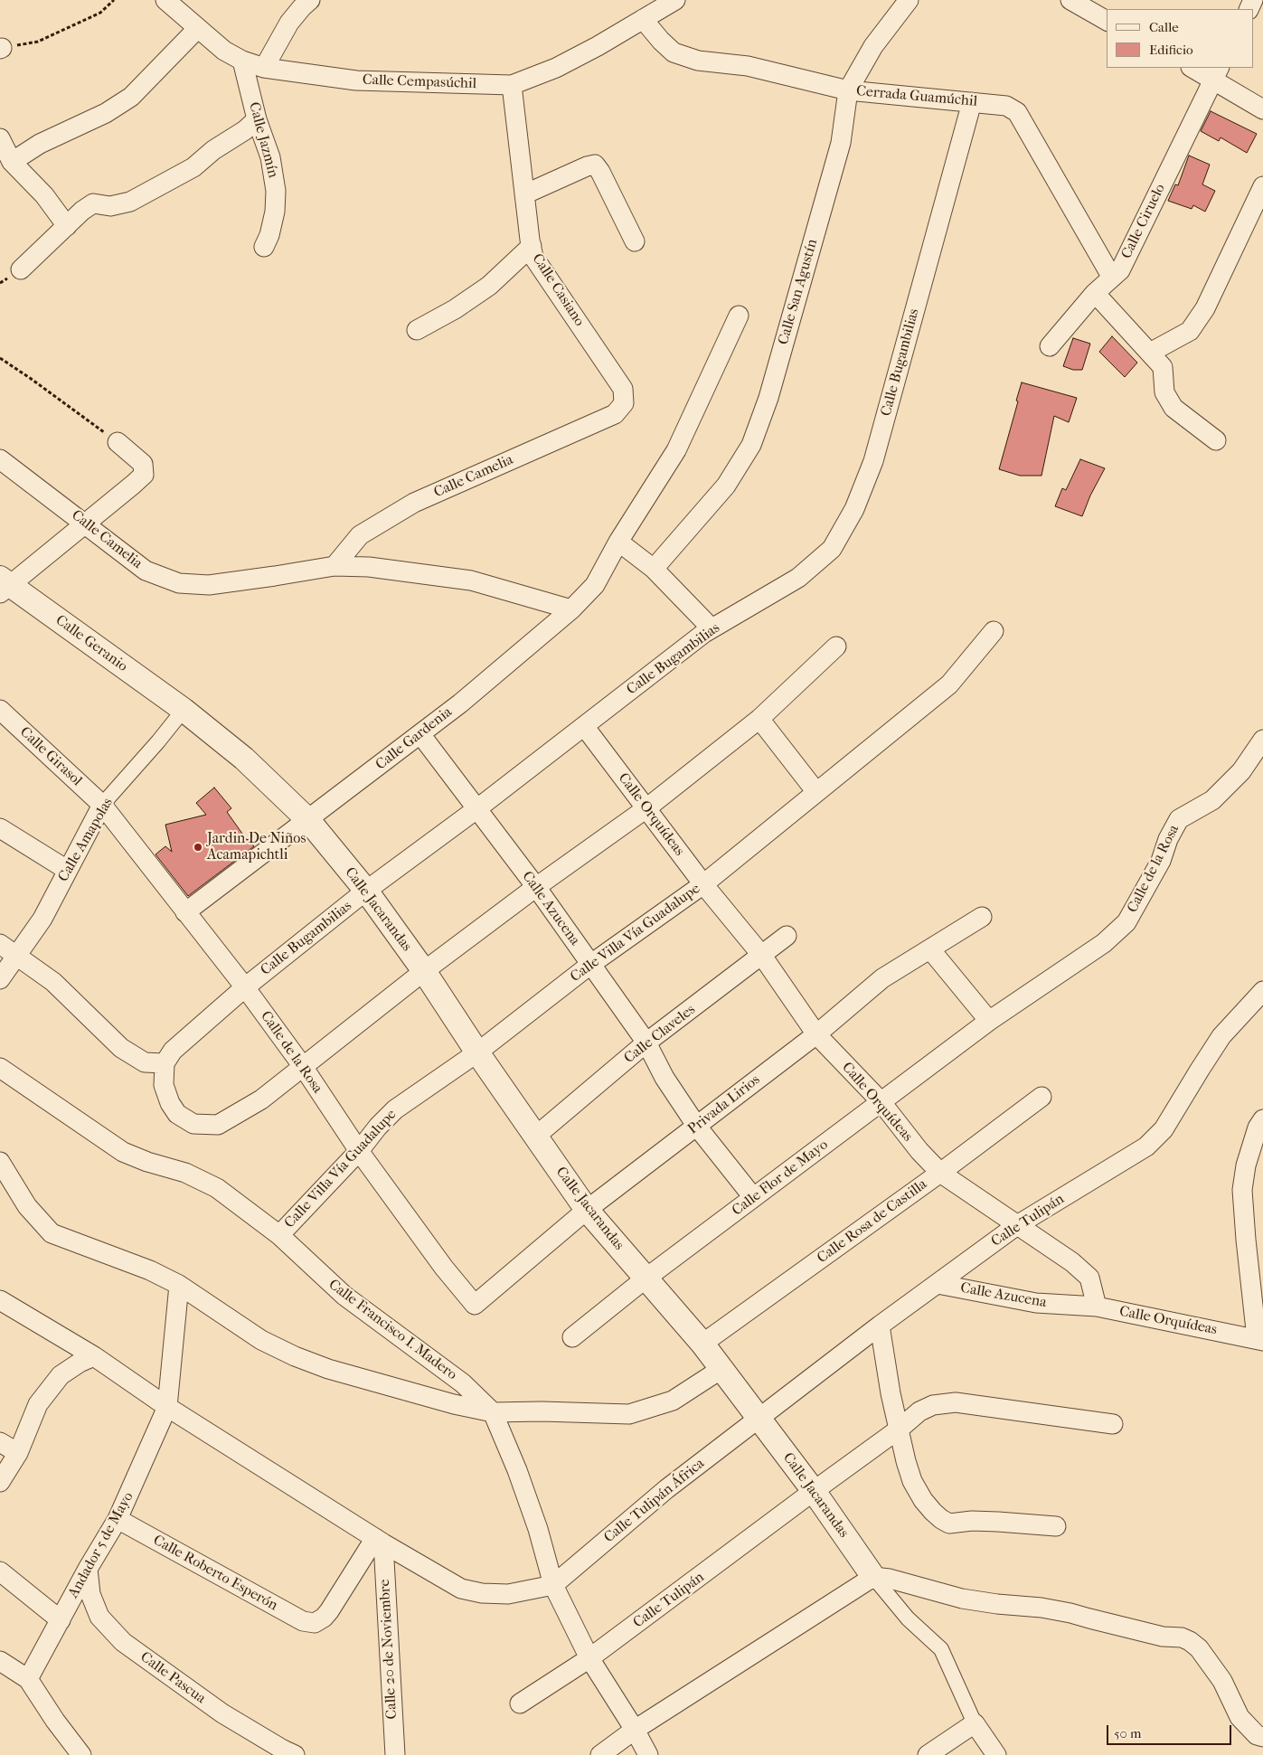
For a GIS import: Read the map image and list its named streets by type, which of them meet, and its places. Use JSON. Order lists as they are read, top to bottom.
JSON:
{
  "streets": {
    "street": [
      "Calle Cempasúchil",
      "Cerrada Guamúchil",
      "Calle Jazmín",
      "Calle Ciruelo",
      "Calle Casiano",
      "Calle San Agustín",
      "Calle Bugambilias",
      "Calle Camelia",
      "Calle Geranio",
      "Calle Gardenia",
      "Calle Girasol",
      "Calle Orquídeas",
      "Calle Amapolas",
      "Calle de la Rosa",
      "Calle Azucena",
      "Calle Jacarandas",
      "Calle Villa Vía Guadalupe",
      "Calle Claveles",
      "Privada Lirios",
      "Calle Flor de Mayo",
      "Calle Tulipán",
      "Calle Rosa de Castilla",
      "Calle Francisco I. Madero",
      "Calle Tulipán África",
      "Andador 5 de Mayo",
      "Calle Roberto Esperón",
      "Calle 20 de Noviembre",
      "Calle Pascua"
    ]
  },
  "crossings": [
    ["Calle Cempasúchil", "Cerrada Guamúchil"],
    ["Calle Cempasúchil", "Calle Jazmín"],
    ["Calle Cempasúchil", "Calle Casiano"],
    ["Cerrada Guamúchil", "Calle Ciruelo"],
    ["Cerrada Guamúchil", "Calle San Agustín"],
    ["Cerrada Guamúchil", "Calle Bugambilias"],
    ["Calle Casiano", "Calle Camelia"],
    ["Calle Bugambilias", "Calle Orquídeas"],
    ["Calle Bugambilias", "Calle de la Rosa"],
    ["Calle Bugambilias", "Calle Azucena"],
    ["Calle Bugambilias", "Calle Jacarandas"],
    ["Calle Camelia", "Calle Gardenia"],
    ["Calle Geranio", "Calle Amapolas"],
    ["Calle Geranio", "Calle Jacarandas"],
    ["Calle Gardenia", "Calle de la Rosa"],
    ["Calle Gardenia", "Calle Azucena"],
    ["Calle Gardenia", "Calle Jacarandas"],
    ["Calle Girasol", "Calle Amapolas"],
    ["Calle Girasol", "Calle de la Rosa"],
    ["Calle Orquídeas", "Calle Azucena"],
    ["Calle Orquídeas", "Calle Villa Vía Guadalupe"],
    ["Calle Orquídeas", "Calle Claveles"],
    ["Calle Orquídeas", "Privada Lirios"],
    ["Calle Orquídeas", "Calle Flor de Mayo"],
    ["Calle Orquídeas", "Calle Tulipán"],
    ["Calle Orquídeas", "Calle Rosa de Castilla"],
    ["Calle Amapolas", "Calle de la Rosa"],
    ["Calle Amapolas", "Calle Jacarandas"],
    ["Calle de la Rosa", "Calle Villa Vía Guadalupe"],
    ["Calle de la Rosa", "Privada Lirios"],
    ["Calle de la Rosa", "Calle Flor de Mayo"],
    ["Calle Azucena", "Calle Villa Vía Guadalupe"],
    ["Calle Azucena", "Calle Claveles"],
    ["Calle Azucena", "Privada Lirios"],
    ["Calle Azucena", "Calle Flor de Mayo"],
    ["Calle Azucena", "Calle Tulipán"],
    ["Calle Jacarandas", "Calle Villa Vía Guadalupe"],
    ["Calle Jacarandas", "Calle Claveles"],
    ["Calle Jacarandas", "Privada Lirios"],
    ["Calle Jacarandas", "Calle Flor de Mayo"],
    ["Calle Jacarandas", "Calle Tulipán"],
    ["Calle Jacarandas", "Calle Rosa de Castilla"],
    ["Calle Jacarandas", "Calle Tulipán África"],
    ["Calle Villa Vía Guadalupe", "Calle Francisco I. Madero"],
    ["Calle Tulipán", "Calle Francisco I. Madero"],
    ["Calle Tulipán", "Calle Tulipán África"],
    ["Calle Francisco I. Madero", "Calle Tulipán África"],
    ["Andador 5 de Mayo", "Calle Roberto Esperón"],
    ["Andador 5 de Mayo", "Calle Pascua"],
    ["Calle Roberto Esperón", "Calle 20 de Noviembre"]
  ],
  "places": ["Jardin De Niños Acamapichtli"],
  "legend": ["Calle", "Edificio"],
  "scale_bar": "50 m"
}
